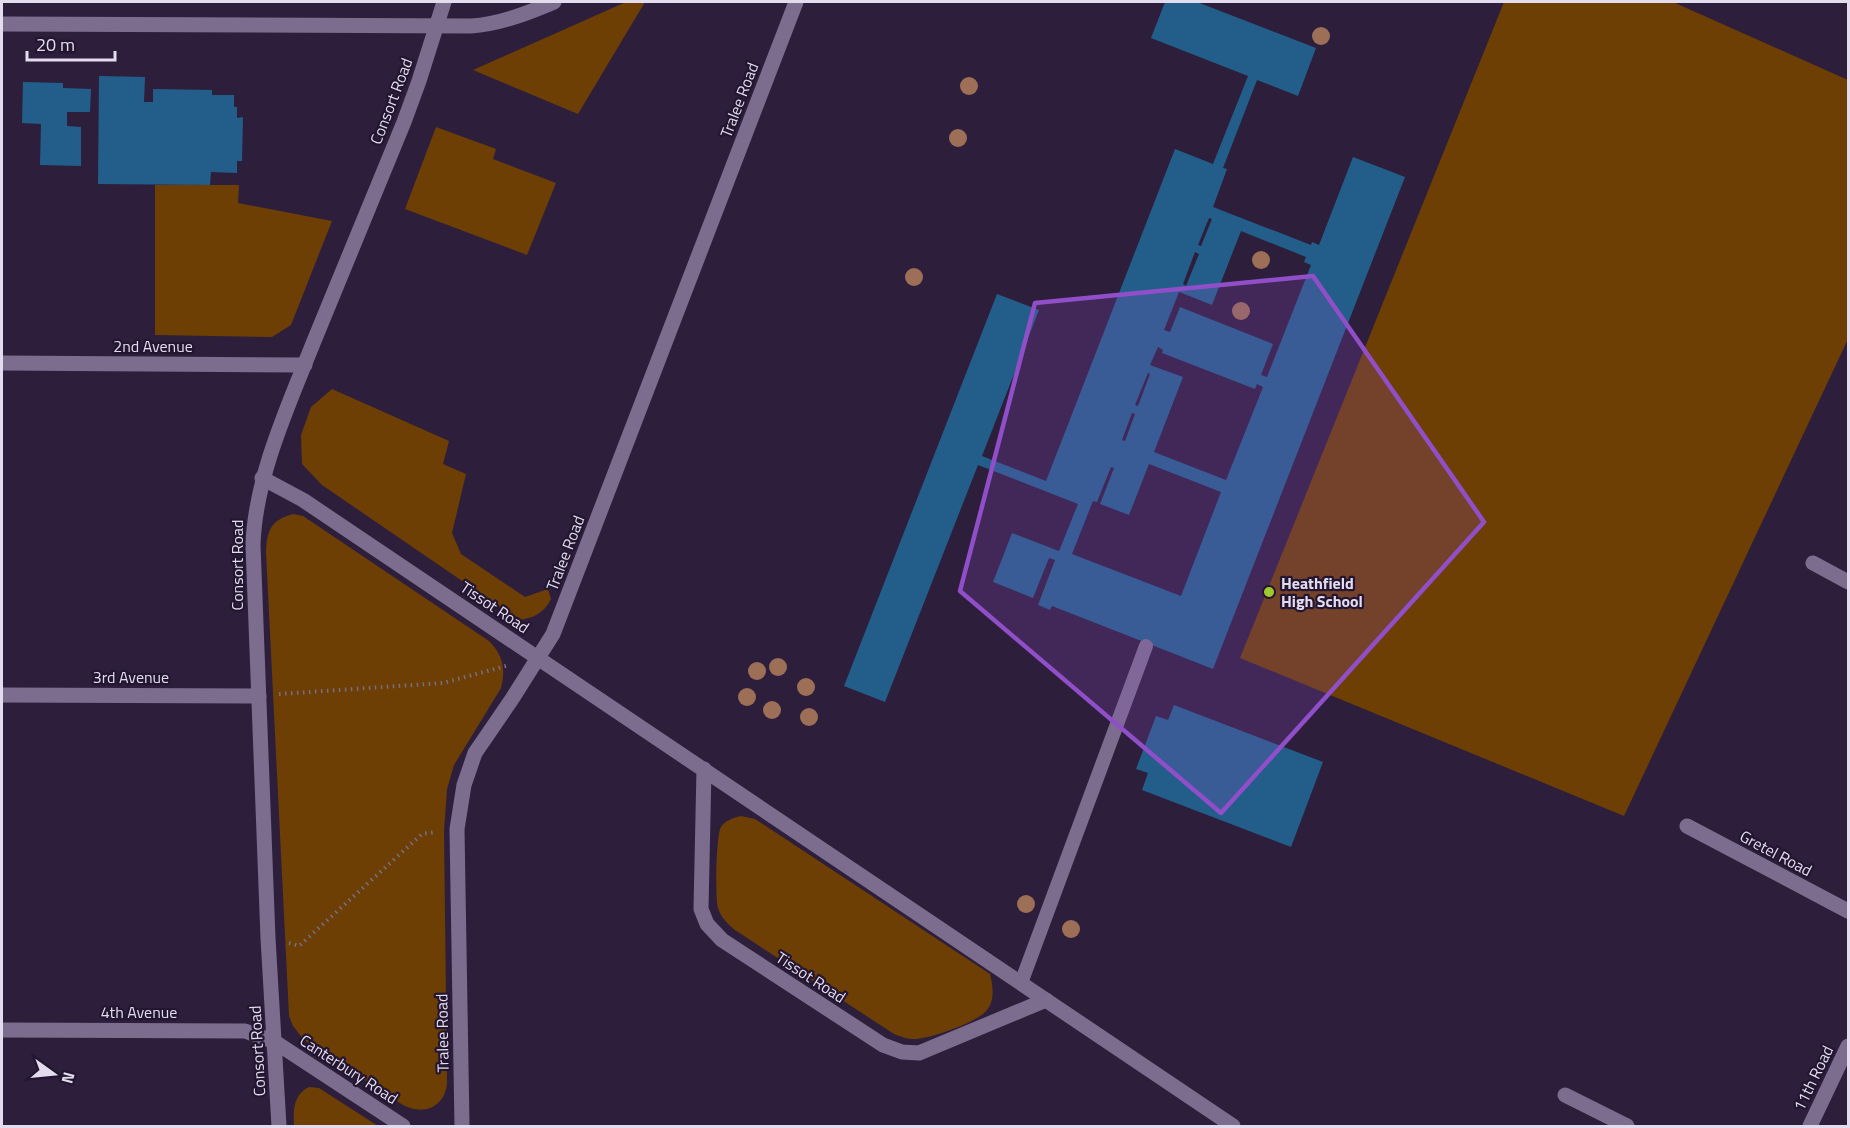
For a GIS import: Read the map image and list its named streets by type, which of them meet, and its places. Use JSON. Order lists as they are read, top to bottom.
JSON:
{
  "streets": {
    "street": [
      "Tralee Road",
      "Consort Road",
      "2nd Avenue",
      "Tissot Road",
      "3rd Avenue",
      "Gretel Road",
      "4th Avenue",
      "Canterbury Road",
      "11th Road"
    ]
  },
  "crossings": [
    ["Tralee Road", "Tissot Road"],
    ["Consort Road", "2nd Avenue"],
    ["Consort Road", "Tissot Road"],
    ["Consort Road", "3rd Avenue"],
    ["Consort Road", "4th Avenue"],
    ["Consort Road", "Canterbury Road"],
    ["4th Avenue", "Canterbury Road"]
  ],
  "places": ["Heathfield High School"],
  "scale_bar": "20 m",
  "north": "right"
}
